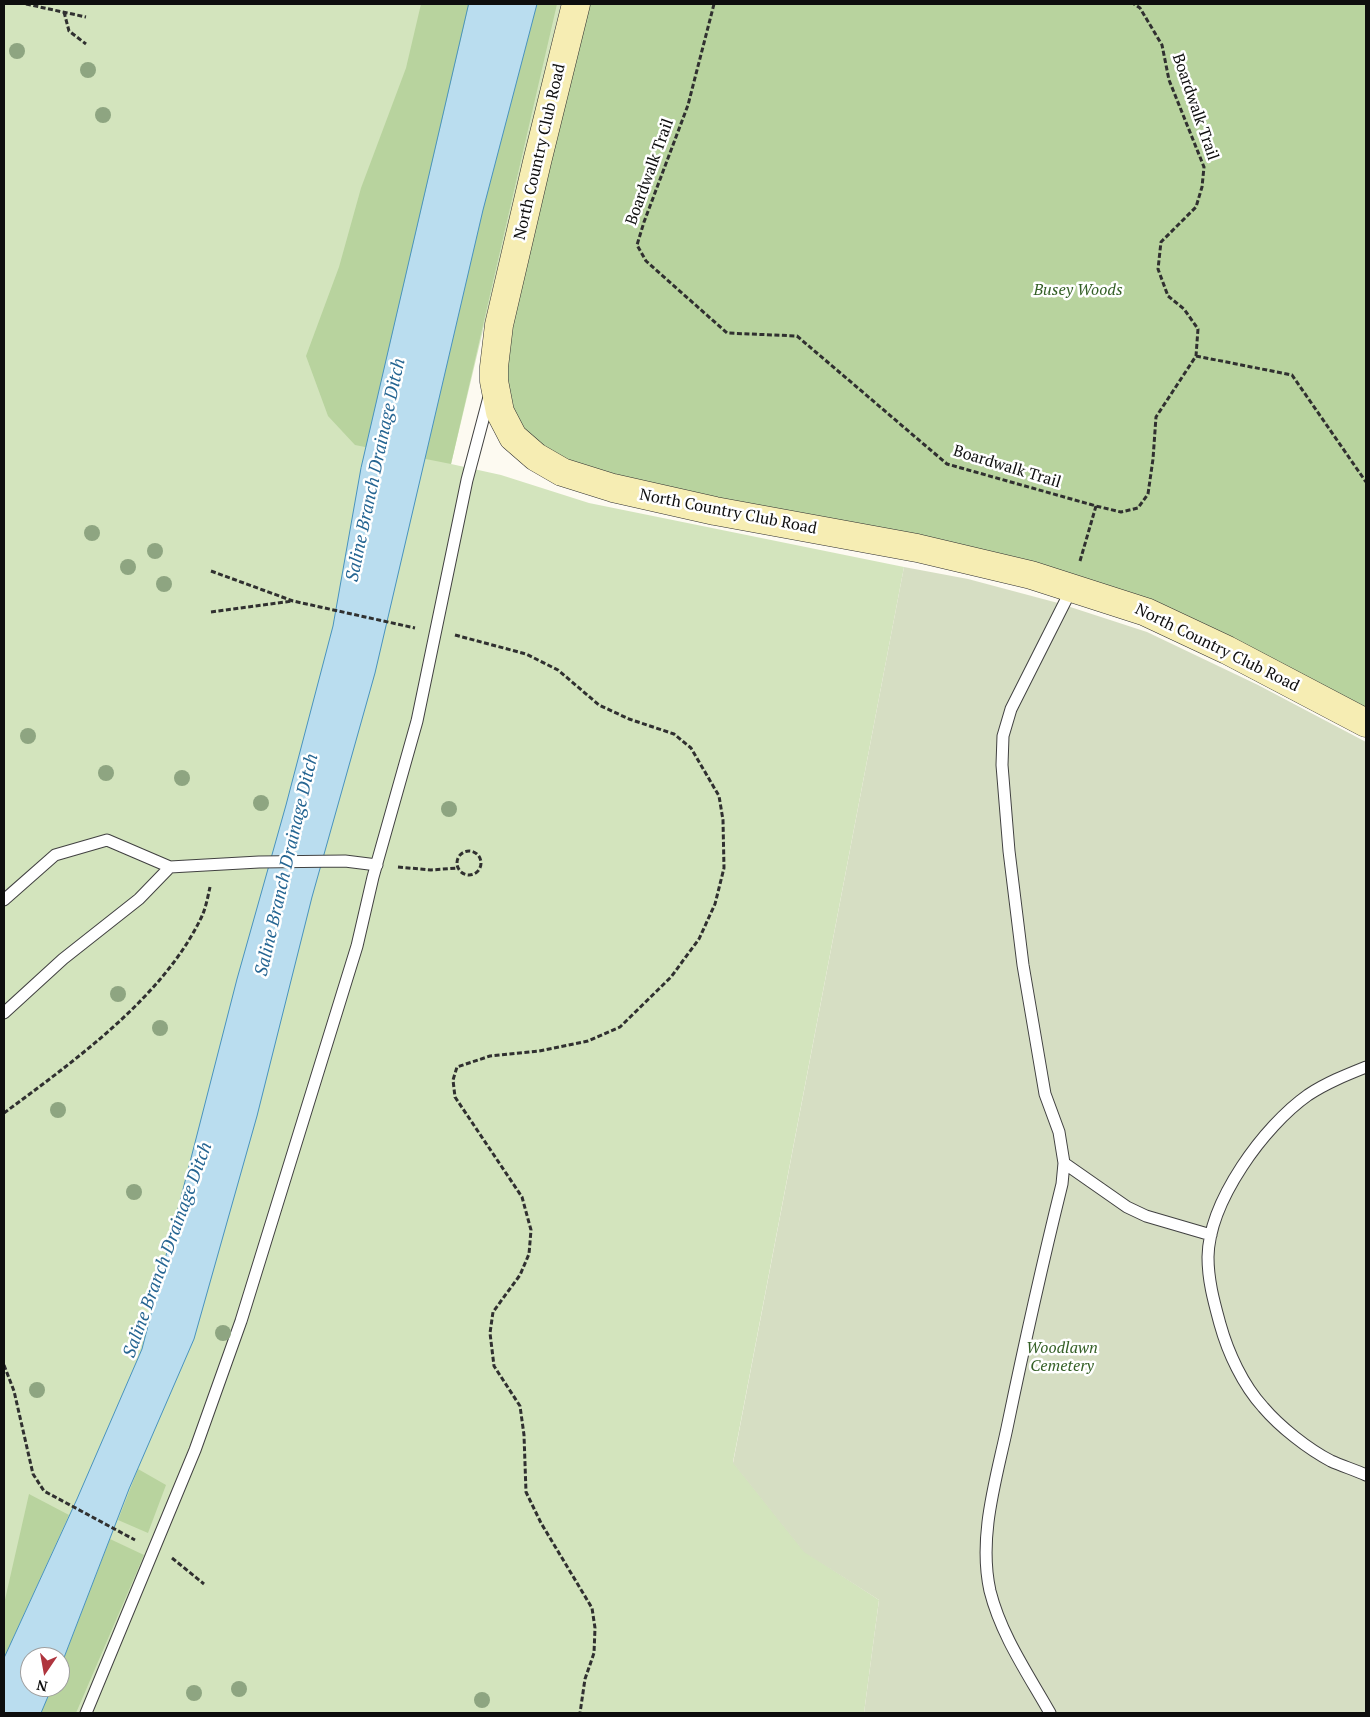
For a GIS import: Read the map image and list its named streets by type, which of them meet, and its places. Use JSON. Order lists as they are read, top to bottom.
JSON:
{
  "streets": {
    "street": ["North Country Club Road"],
    "path": ["Boardwalk Trail"]
  },
  "water": ["Saline Branch Drainage Ditch"],
  "parks": ["Busey Woods", "Woodlawn Cemetery"],
  "north": "bottom"
}
